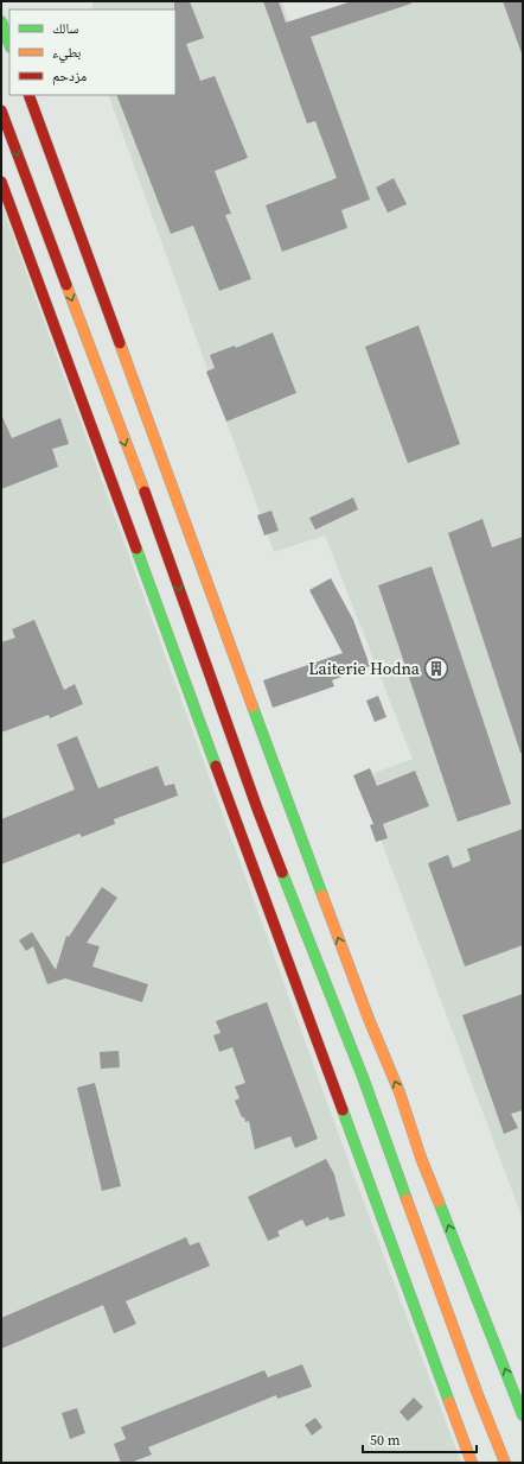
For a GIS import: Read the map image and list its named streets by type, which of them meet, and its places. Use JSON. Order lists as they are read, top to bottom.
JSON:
{
  "places": {
    "building": ["Laiterie Hodna"]
  },
  "legend": ["سالك", "بطيء", "مزدحم"],
  "scale_bar": "50 m"
}
